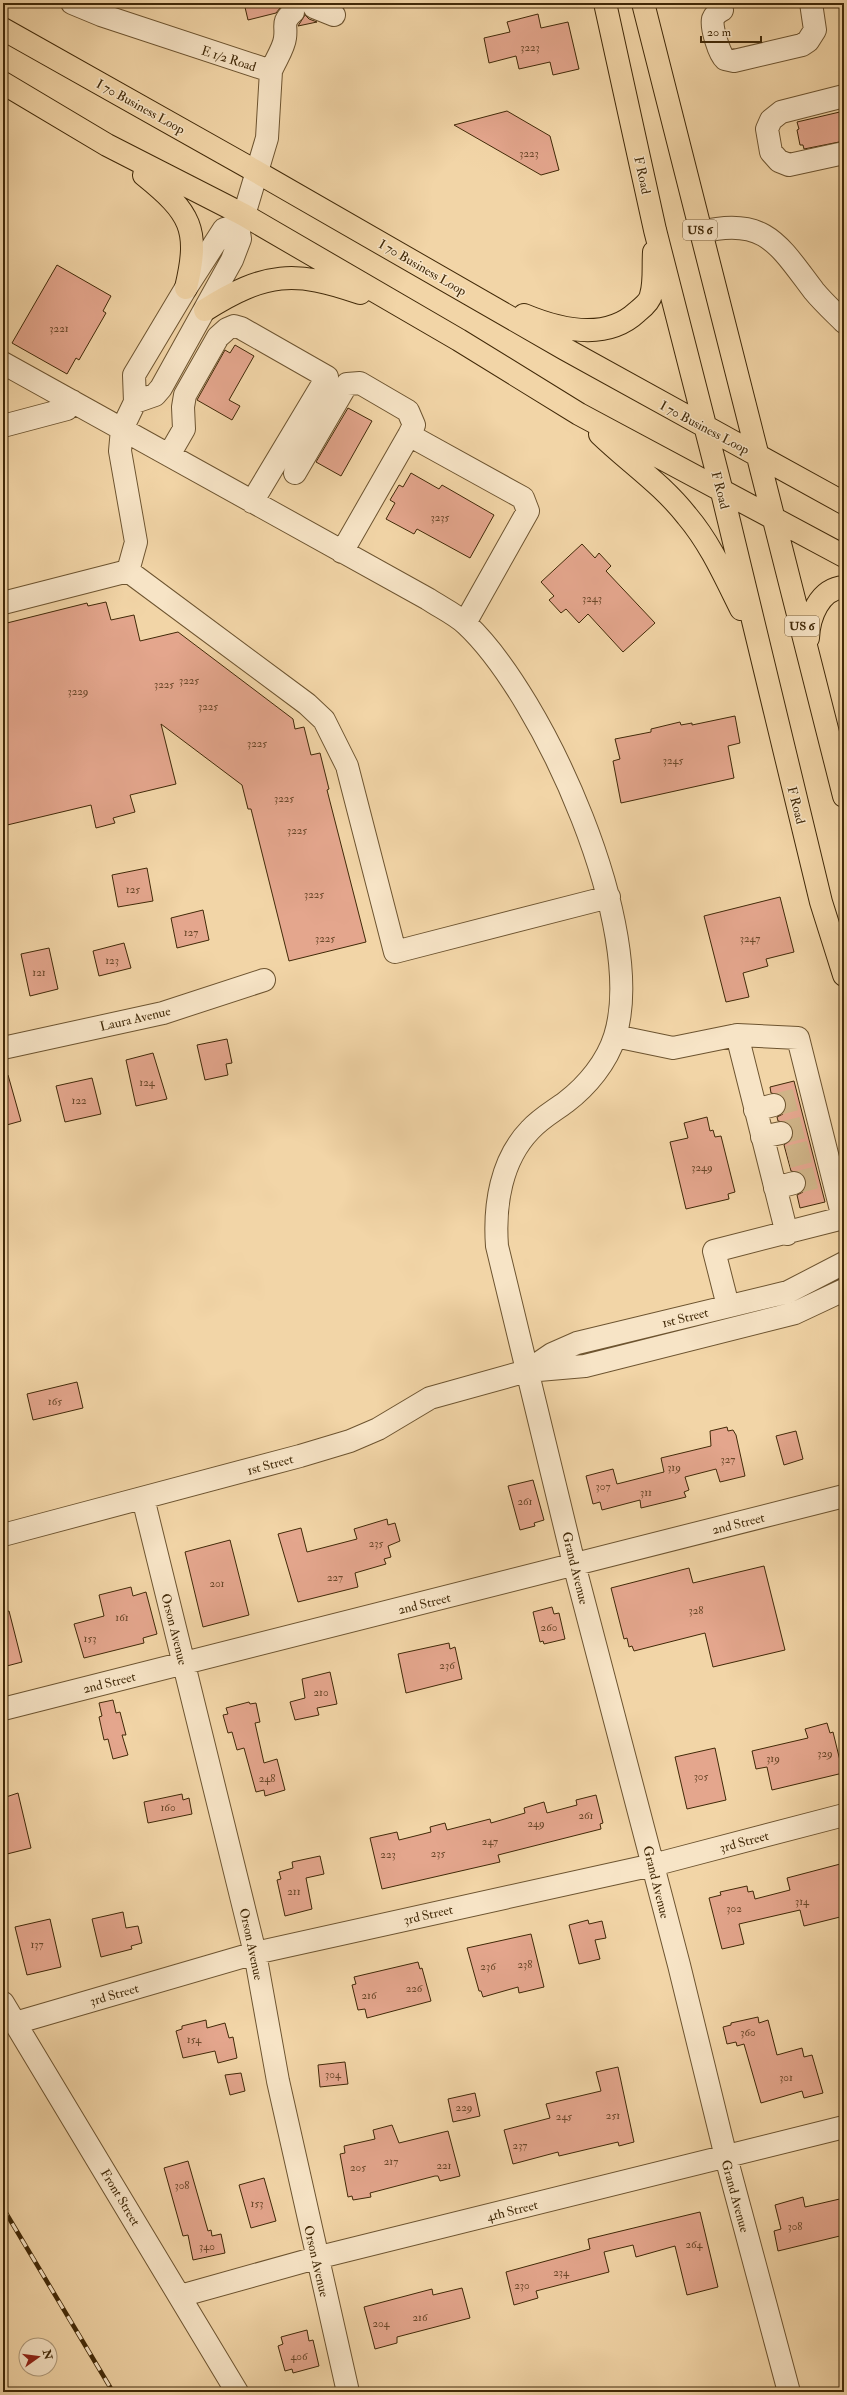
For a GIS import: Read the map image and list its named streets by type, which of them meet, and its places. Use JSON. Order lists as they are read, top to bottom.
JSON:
{
  "streets": {
    "main road": ["I 70 Business Loop", "F Road", "US 6"],
    "street": [
      "E 1/2 Road",
      "Laura Avenue",
      "1st Street",
      "2nd Street",
      "Grand Avenue",
      "Orson Avenue",
      "3rd Street",
      "Front Street",
      "4th Street"
    ]
  },
  "crossings": [
    ["E 1/2 Road", "I 70 Business Loop"],
    ["I 70 Business Loop", "F Road"],
    ["I 70 Business Loop", "US 6"],
    ["1st Street", "Grand Avenue"],
    ["1st Street", "Orson Avenue"],
    ["2nd Street", "Grand Avenue"],
    ["2nd Street", "Orson Avenue"],
    ["Grand Avenue", "3rd Street"],
    ["Grand Avenue", "4th Street"],
    ["Orson Avenue", "3rd Street"],
    ["Orson Avenue", "4th Street"],
    ["3rd Street", "Front Street"],
    ["Front Street", "4th Street"]
  ],
  "house_numbers": [
    "3223",
    "3223",
    "3221",
    "3235",
    "3243",
    "3225",
    "3225",
    "3229",
    "3225",
    "3225",
    "3245",
    "3225",
    "3225",
    "125",
    "3225",
    "127",
    "3225",
    "3247",
    "123",
    "121",
    "124",
    "122",
    "3249",
    "165",
    "327",
    "319",
    "307",
    "311",
    "261",
    "235",
    "227",
    "201",
    "328",
    "161",
    "260",
    "153",
    "236",
    "210",
    "329",
    "319",
    "305",
    "248",
    "160",
    "261",
    "249",
    "247",
    "235",
    "223",
    "211",
    "314",
    "302",
    "137",
    "238",
    "236",
    "226",
    "216",
    "360",
    "154",
    "304",
    "301",
    "229",
    "251",
    "245",
    "237",
    "217",
    "221",
    "205",
    "308",
    "153",
    "308",
    "264",
    "340",
    "234",
    "230",
    "216",
    "204",
    "406"
  ],
  "scale_bar": "20 m",
  "north": "right"
}
